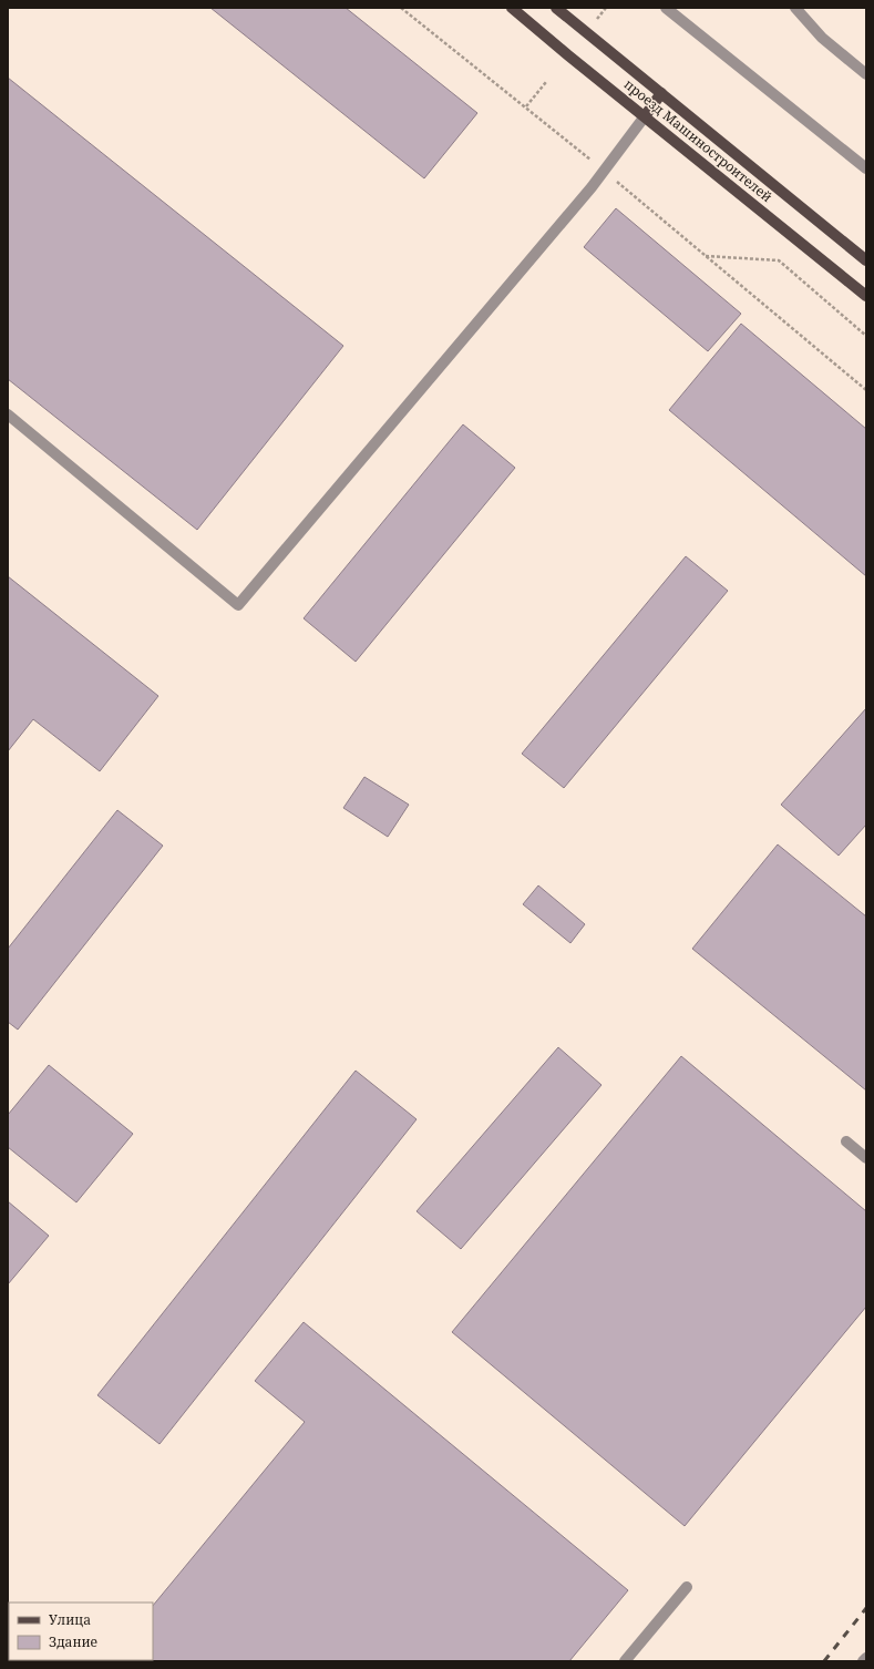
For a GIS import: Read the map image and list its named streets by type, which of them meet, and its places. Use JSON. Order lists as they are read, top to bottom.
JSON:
{
  "streets": {
    "main road": ["проезд Машиностроителей"]
  },
  "legend": ["Улица", "Здание"]
}
